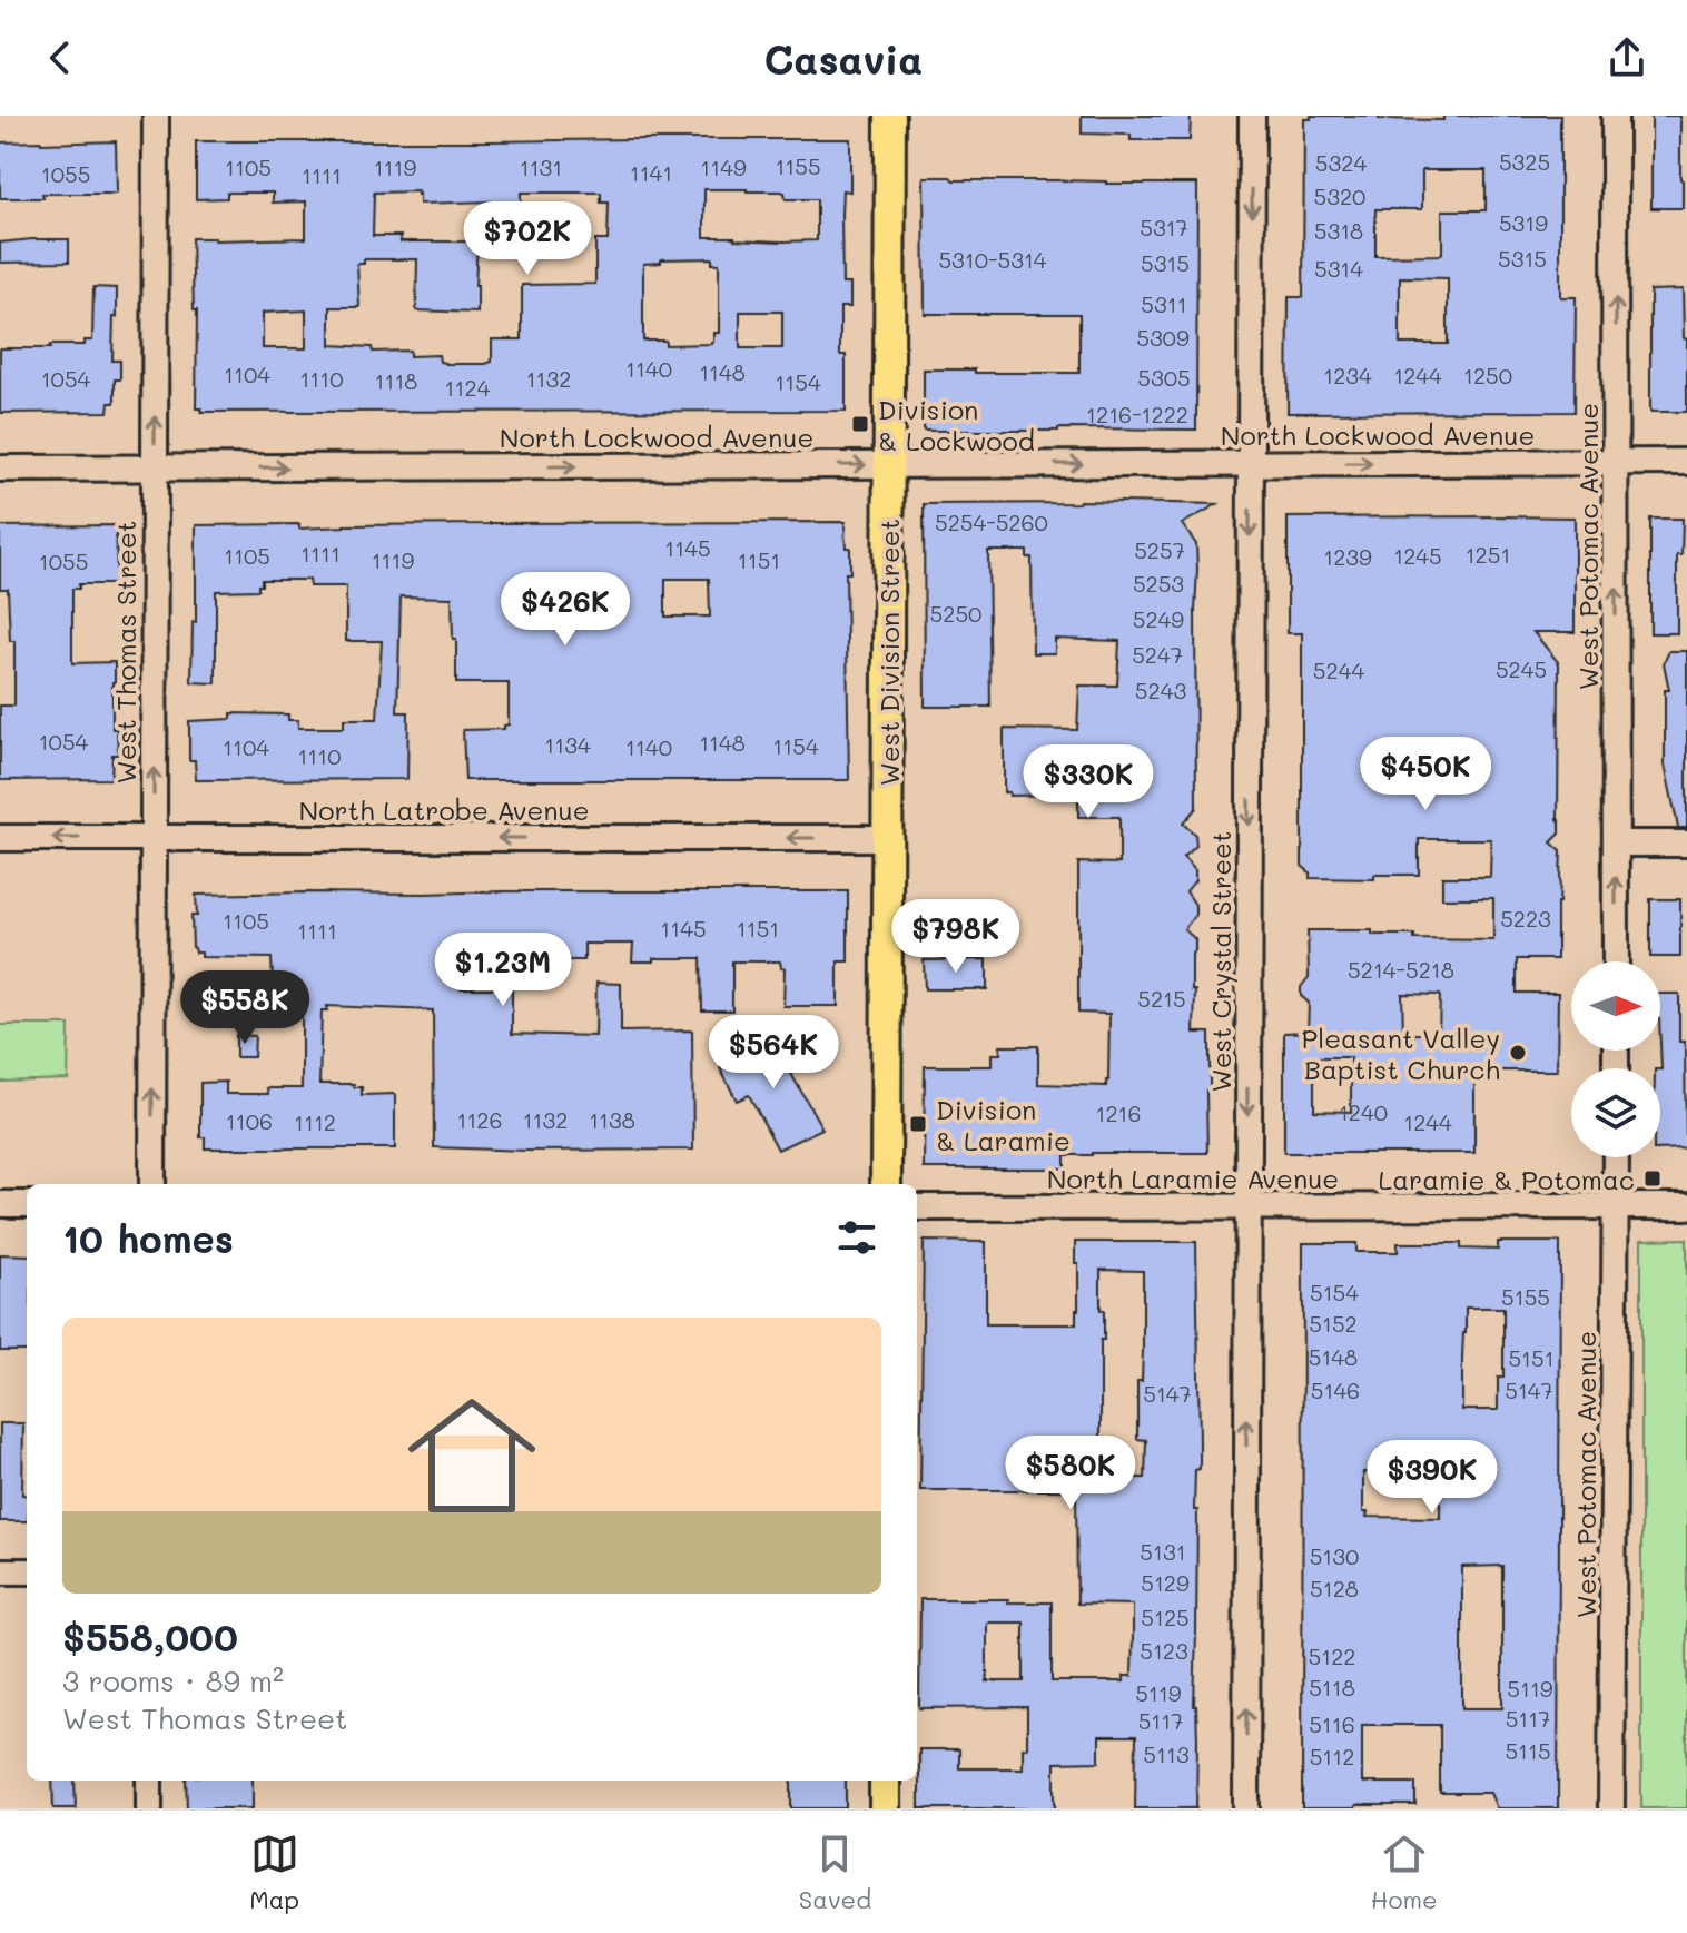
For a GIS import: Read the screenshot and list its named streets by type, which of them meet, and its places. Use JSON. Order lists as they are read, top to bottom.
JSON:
{
  "streets": {
    "main road": ["West Division Street"],
    "street": [
      "North Lockwood Avenue",
      "West Potomac Avenue",
      "West Thomas Street",
      "North Latrobe Avenue",
      "West Crystal Street",
      "North Laramie Avenue"
    ]
  },
  "crossings": [
    ["North Lockwood Avenue", "West Potomac Avenue"],
    ["North Lockwood Avenue", "West Thomas Street"],
    ["North Lockwood Avenue", "West Division Street"],
    ["North Lockwood Avenue", "West Crystal Street"],
    ["West Potomac Avenue", "North Laramie Avenue"],
    ["West Thomas Street", "North Latrobe Avenue"],
    ["West Division Street", "North Latrobe Avenue"],
    ["West Crystal Street", "North Laramie Avenue"]
  ],
  "one_way": [
    "North Lockwood Avenue",
    "West Potomac Avenue",
    "West Thomas Street",
    "North Latrobe Avenue"
  ],
  "places": {
    "transit": ["Division & Lockwood", "Division & Laramie", "Laramie & Potomac"],
    "other": ["Pleasant Valley Baptist Church"]
  },
  "house_numbers": [
    "5325",
    "5324",
    "1155",
    "1105",
    "1119",
    "1131",
    "1149",
    "1141",
    "1055",
    "1111",
    "5320",
    "5319",
    "5317",
    "5318",
    "5315",
    "5310-5314",
    "5315",
    "5314",
    "5311",
    "5309",
    "1140",
    "1148",
    "1104",
    "1234",
    "1244",
    "1250",
    "5305",
    "1054",
    "1110",
    "1132",
    "1118",
    "1154",
    "1124",
    "1216-1222",
    "5254-5260",
    "1145",
    "5257",
    "1111",
    "1251",
    "1105",
    "1245",
    "1239",
    "1119",
    "1151",
    "1055",
    "5253",
    "5250",
    "5249",
    "5247",
    "5245",
    "5244",
    "5243",
    "1054",
    "1148",
    "1134",
    "1154",
    "1104",
    "1140",
    "1110",
    "5223",
    "1105",
    "1145",
    "1151",
    "1111",
    "5214-5218",
    "5215",
    "1240",
    "1216",
    "1126",
    "1132",
    "1138",
    "1106",
    "1112",
    "1244",
    "5154",
    "5155",
    "5152",
    "5148",
    "5151",
    "5146",
    "5147",
    "5147",
    "5131",
    "5130",
    "5129",
    "5128",
    "5125",
    "5123",
    "5122",
    "5118",
    "5119",
    "5119",
    "5117",
    "5117",
    "5116",
    "5115",
    "5113",
    "5112"
  ],
  "north": "right",
  "page": {
    "header": "Casavia",
    "price": [
      "$702K",
      "$426K",
      "$450K",
      "$330K",
      "$798K",
      "$1.23M",
      "$558K",
      "$564K",
      "$580K",
      "$390K"
    ],
    "heading": "10 homes",
    "list": [
      {
        "name": "$558,000",
        "note": "3 rooms · 89 m² · West Thomas Street"
      }
    ],
    "tabs": ["Map", "Saved", "Home"]
  }
}
